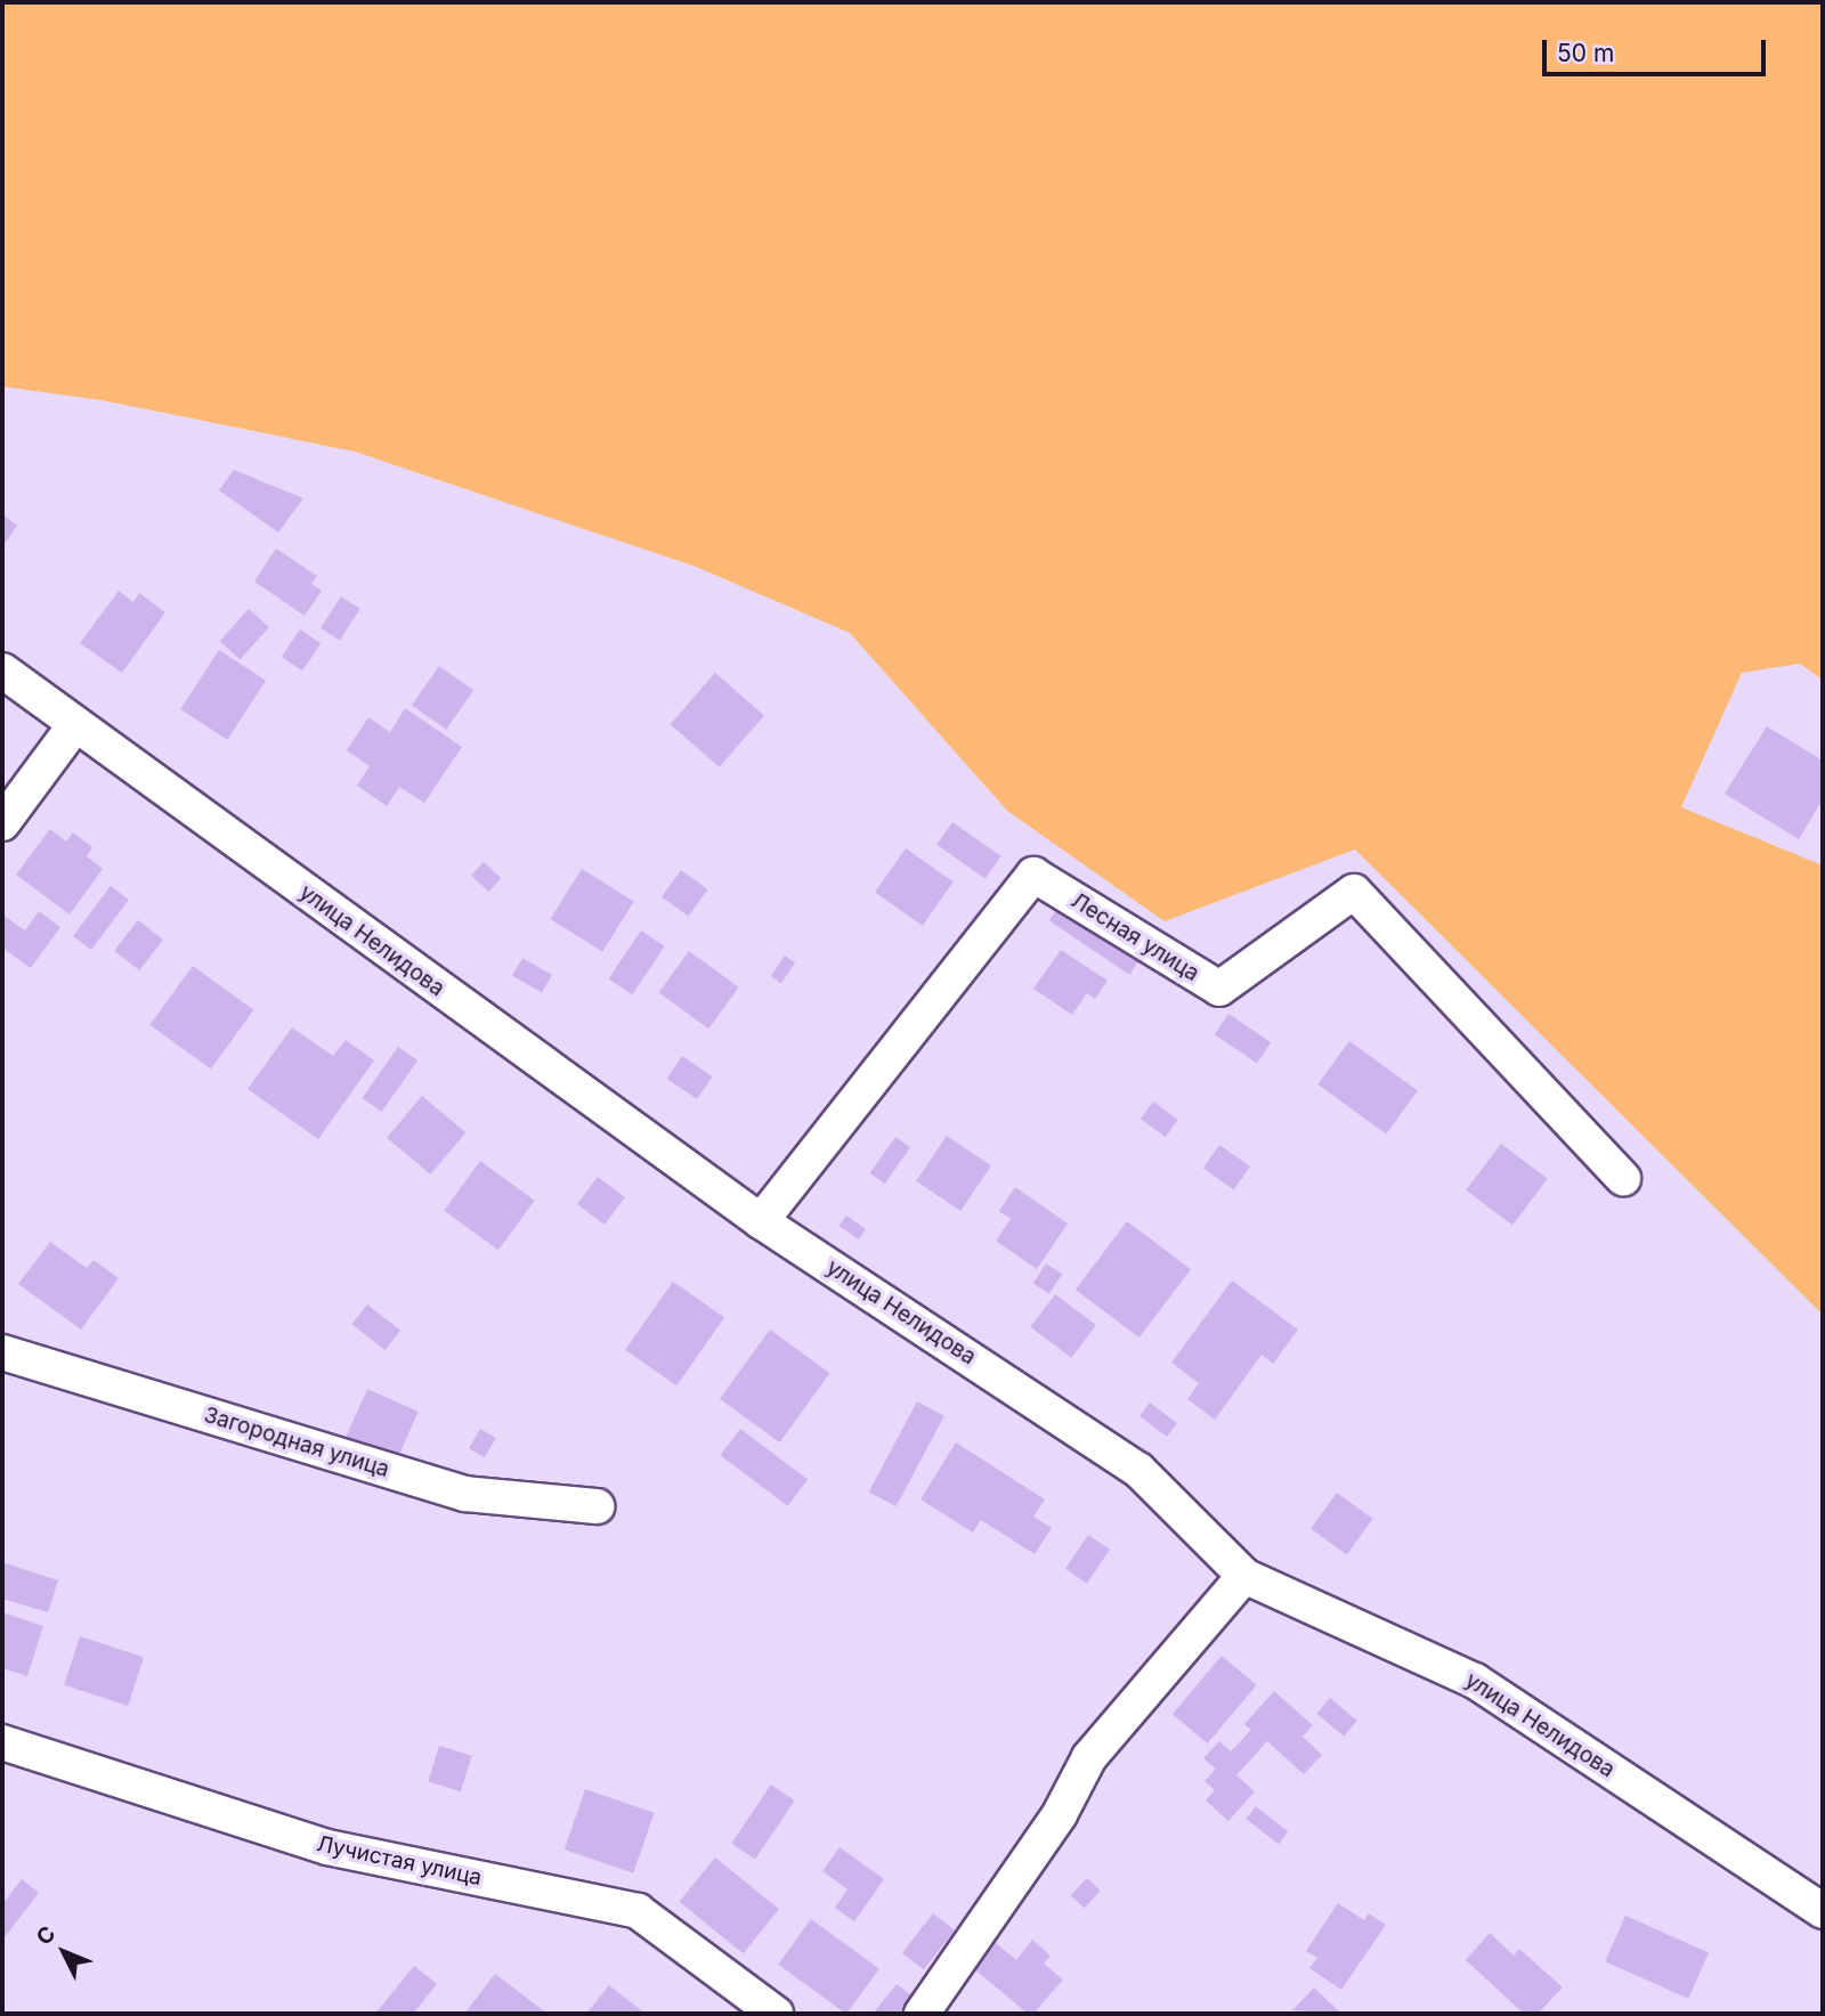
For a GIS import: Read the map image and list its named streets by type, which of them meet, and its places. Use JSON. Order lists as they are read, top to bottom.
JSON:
{
  "streets": {
    "street": [
      "Лесная улица",
      "улица Нелидова",
      "Загородная улица",
      "Лучистая улица"
    ]
  },
  "crossings": [
    ["Лесная улица", "улица Нелидова"]
  ],
  "scale_bar": "50 m",
  "north": "top left"
}
